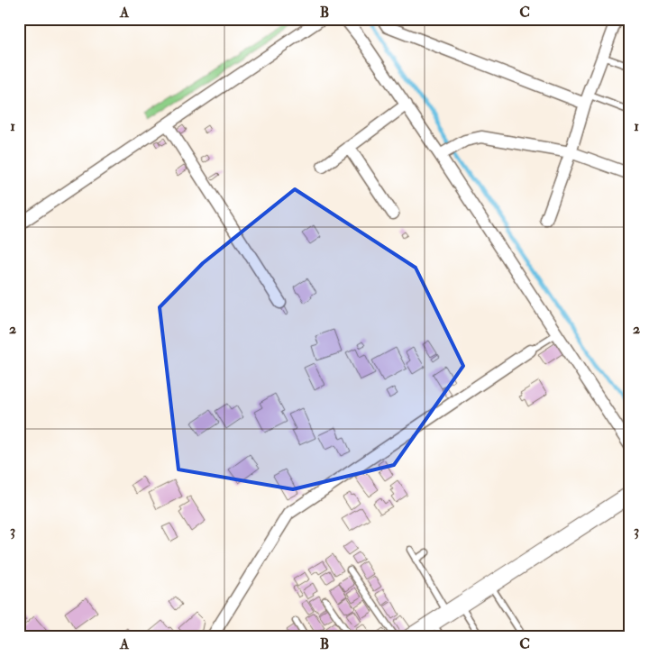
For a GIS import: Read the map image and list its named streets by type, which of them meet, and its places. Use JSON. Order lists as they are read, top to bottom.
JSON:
{
  "grid": {
    "columns": ["A", "B", "C"],
    "rows": ["1", "2", "3"]
  }
}
